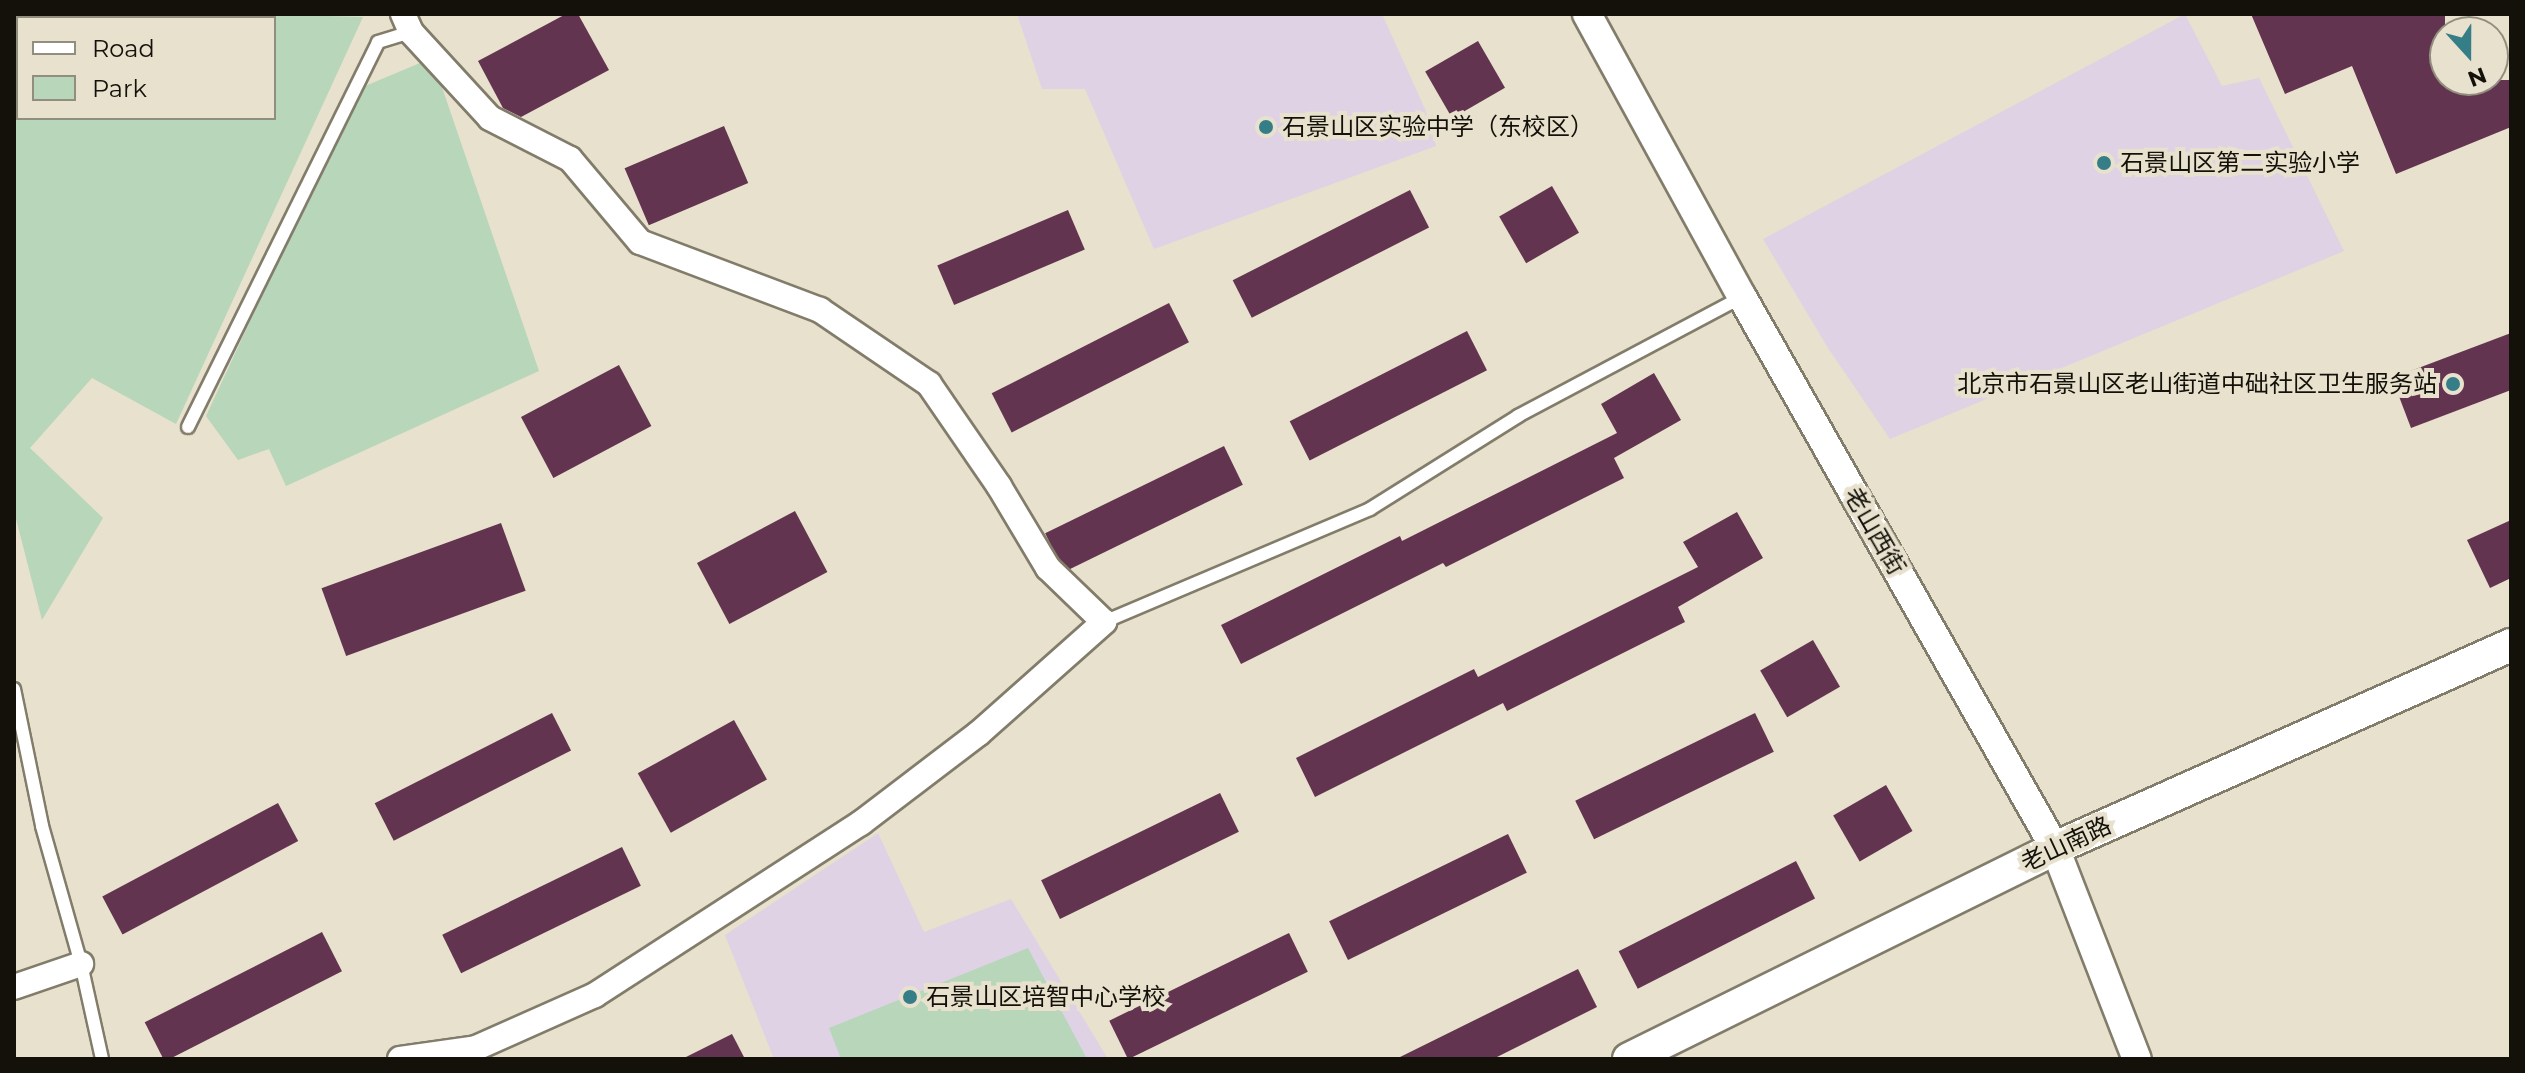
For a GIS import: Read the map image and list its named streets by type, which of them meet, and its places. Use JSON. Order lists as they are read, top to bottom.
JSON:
{
  "streets": {
    "main road": ["老山南路"],
    "street": ["老山西街"]
  },
  "crossings": [
    ["老山西街", "老山南路"]
  ],
  "places": [
    "石景山区实验中学（东校区）",
    "石景山区第二实验小学",
    "北京市石景山区老山街道中础社区卫生服务站",
    "石景山区培智中心学校"
  ],
  "legend": ["Road", "Park"],
  "north": "bottom"
}
